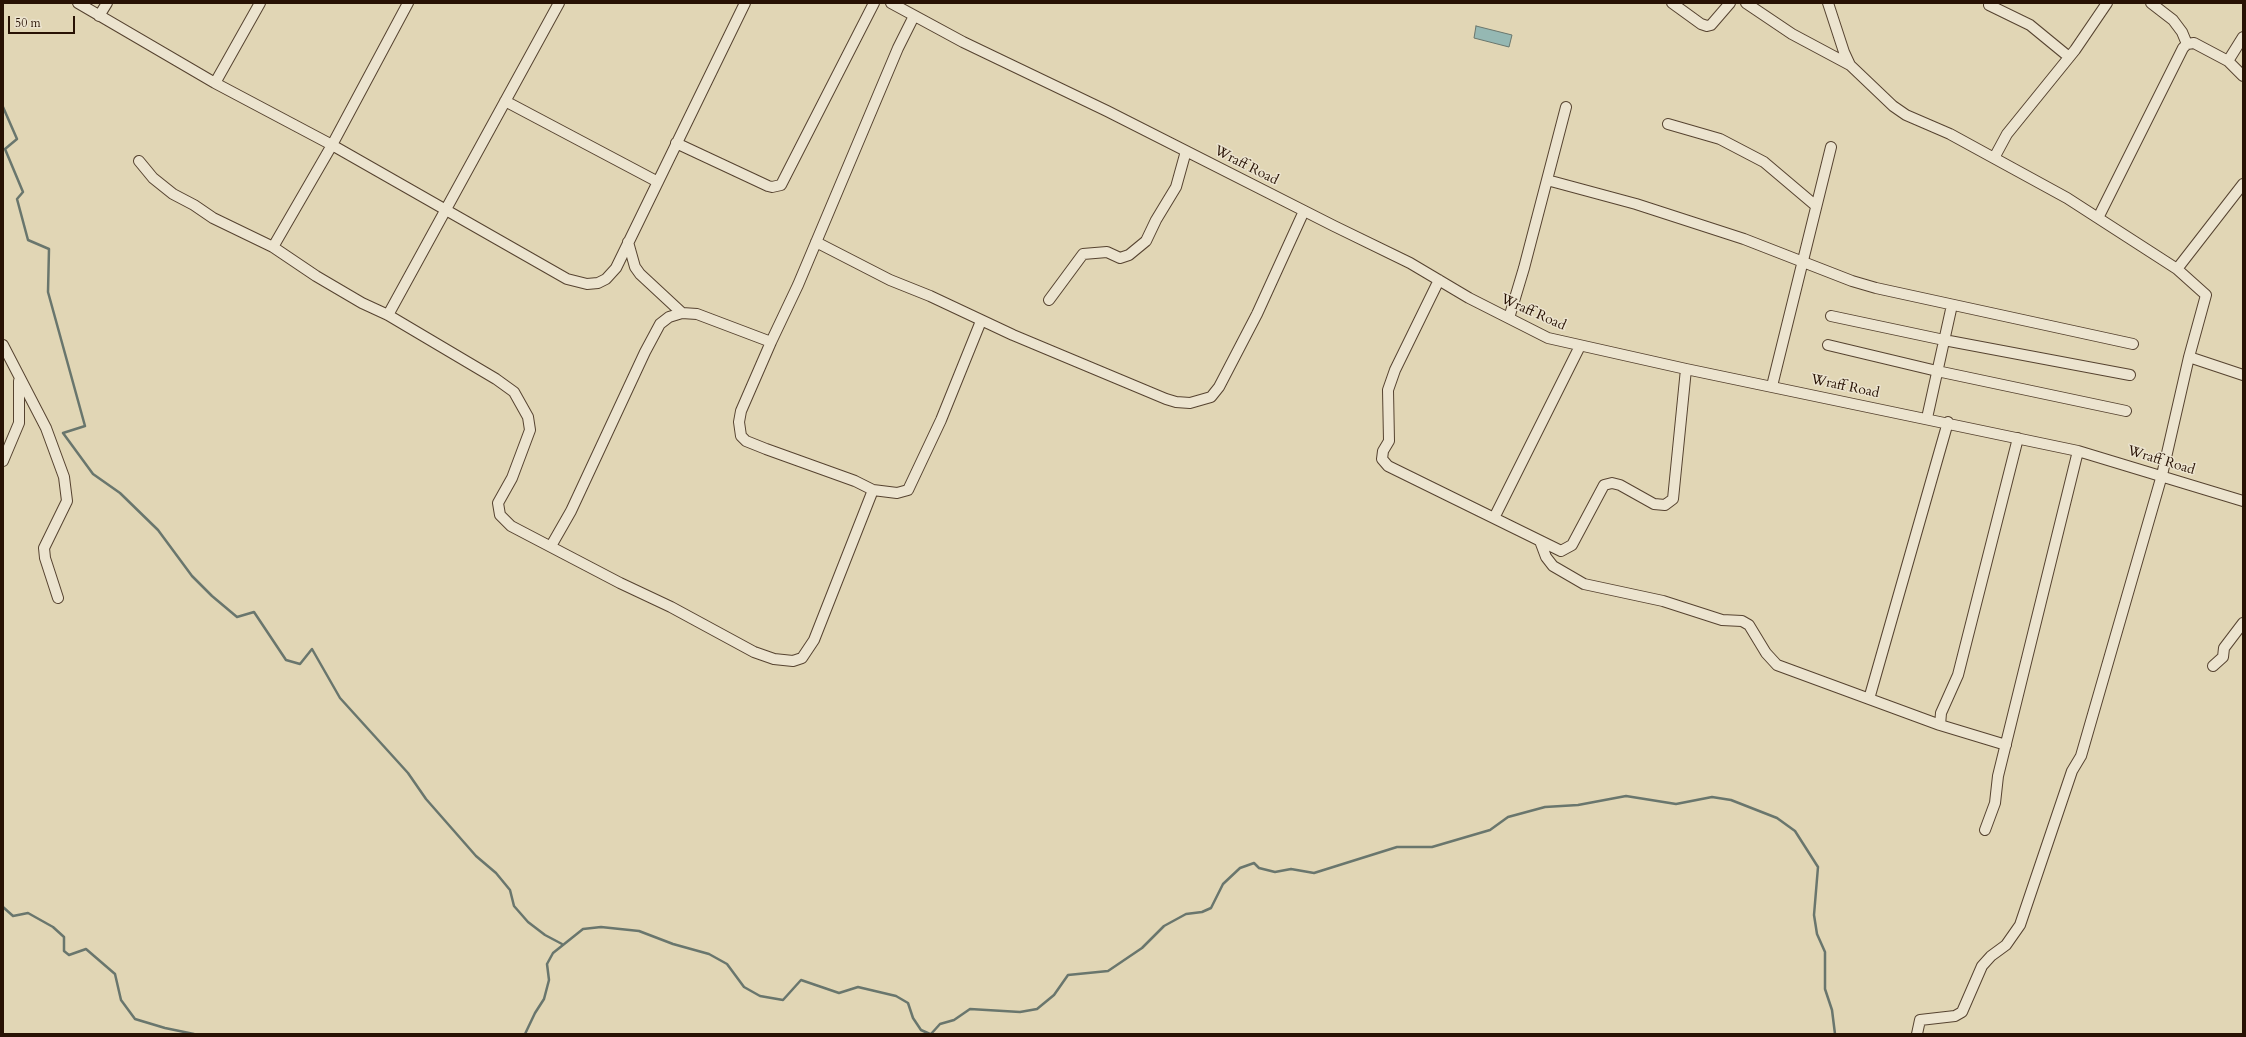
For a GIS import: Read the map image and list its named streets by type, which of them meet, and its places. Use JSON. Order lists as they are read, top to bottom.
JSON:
{
  "streets": {
    "street": ["Wraff Road"]
  },
  "scale_bar": "50 m"
}
